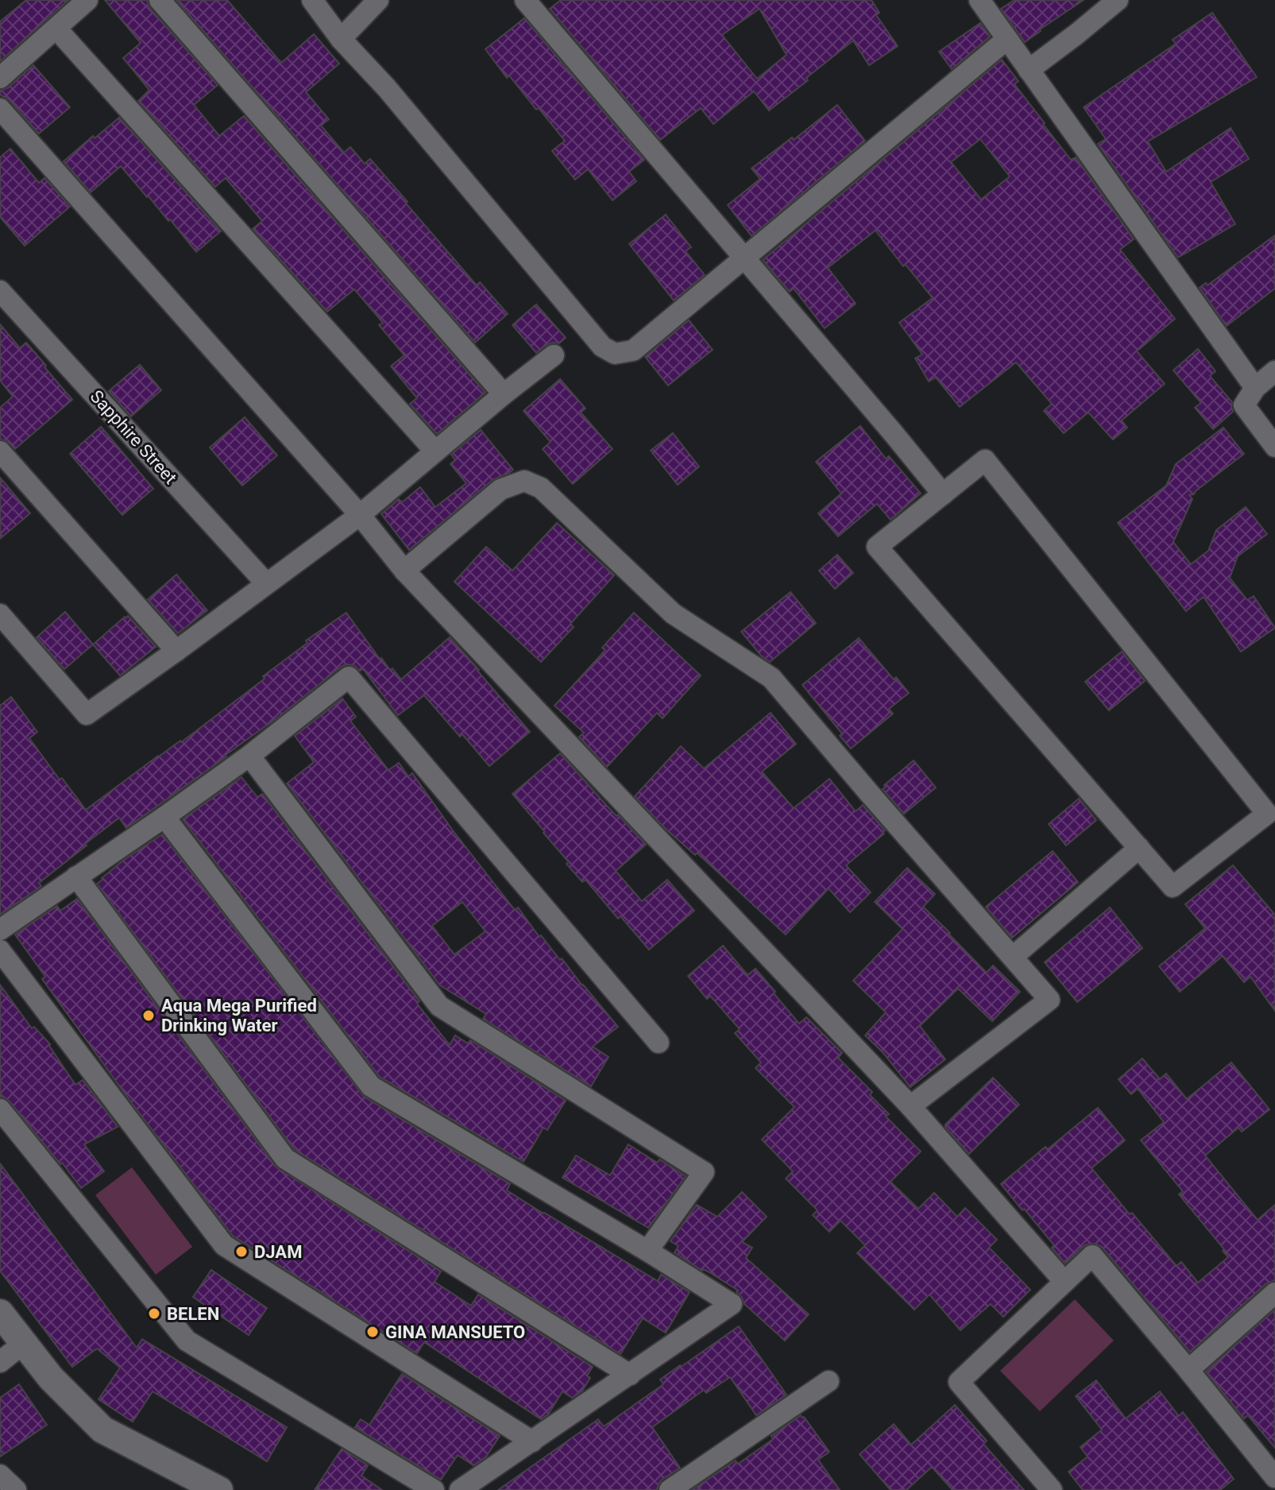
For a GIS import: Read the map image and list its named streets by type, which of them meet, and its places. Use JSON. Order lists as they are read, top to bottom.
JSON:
{
  "streets": {
    "street": ["Sapphire Street"]
  },
  "places": [
    "Aqua Mega Purified Drinking Water",
    "DJAM",
    "BELEN",
    "GINA MANSUETO"
  ]
}
